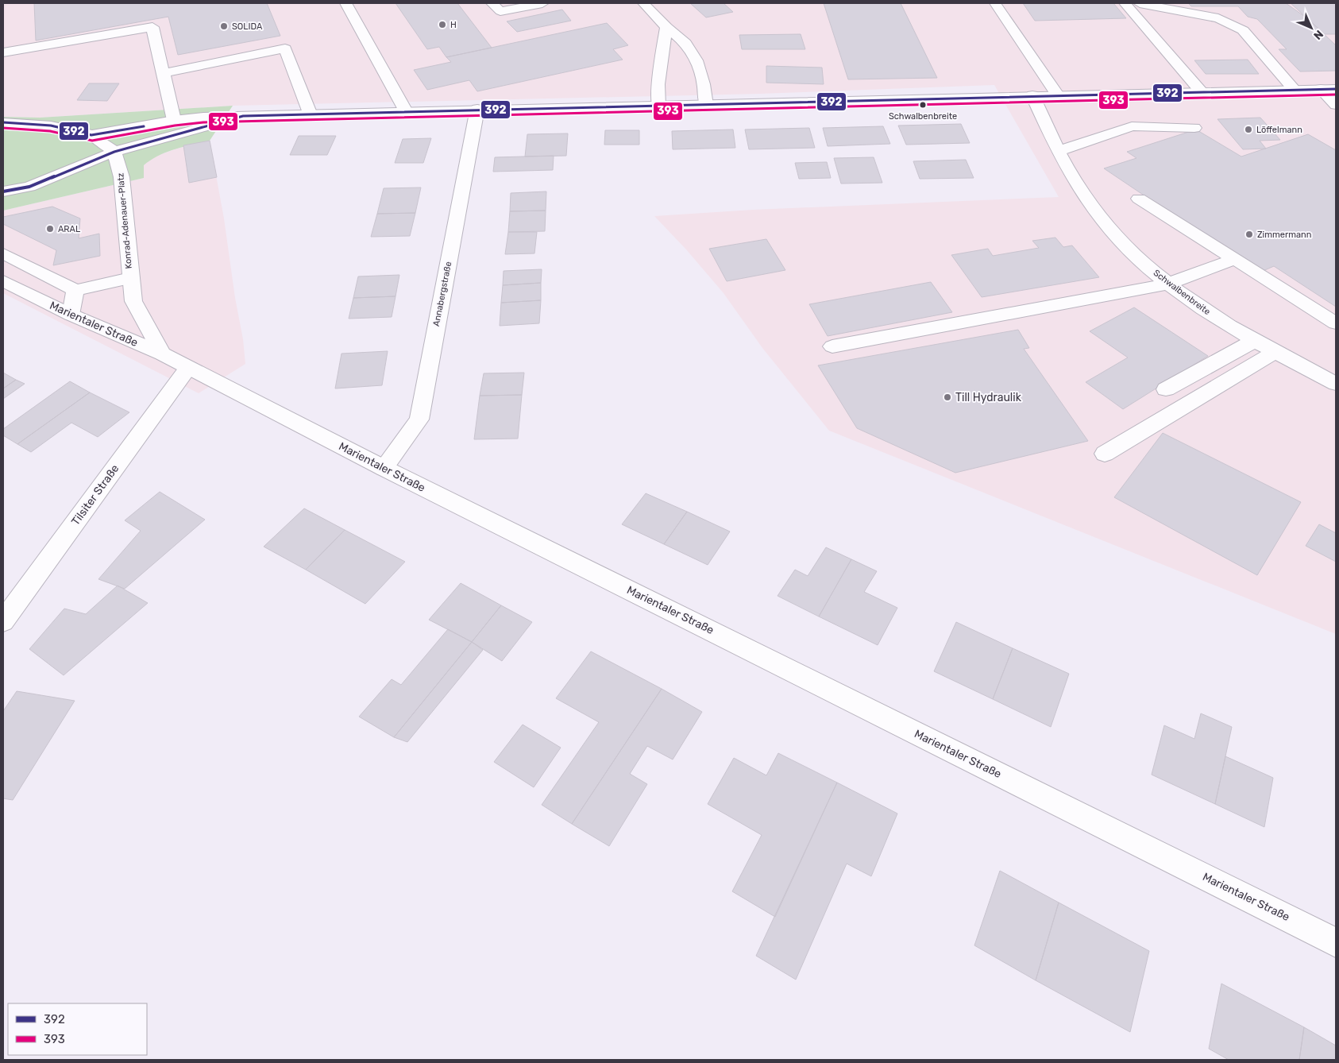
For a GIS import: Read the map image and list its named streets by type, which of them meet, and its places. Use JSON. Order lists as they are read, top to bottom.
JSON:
{
  "streets": {
    "main road": [
      "Konrad-Adenauer-Platz",
      "Schwalbenbreite",
      "Annabergstraße",
      "Marientaler Straße",
      "Tilsiter Straße"
    ]
  },
  "crossings": [
    ["Konrad-Adenauer-Platz", "Marientaler Straße"],
    ["Annabergstraße", "Marientaler Straße"],
    ["Marientaler Straße", "Tilsiter Straße"]
  ],
  "places": [
    "H",
    "SOLIDA",
    "Schwalbenbreite",
    "Löffelmann",
    "ARAL",
    "Zimmermann",
    "Till Hydraulik"
  ],
  "lines": ["transit line 392", "transit line 393"],
  "legend": ["392", "393"],
  "north": "bottom right"
}
